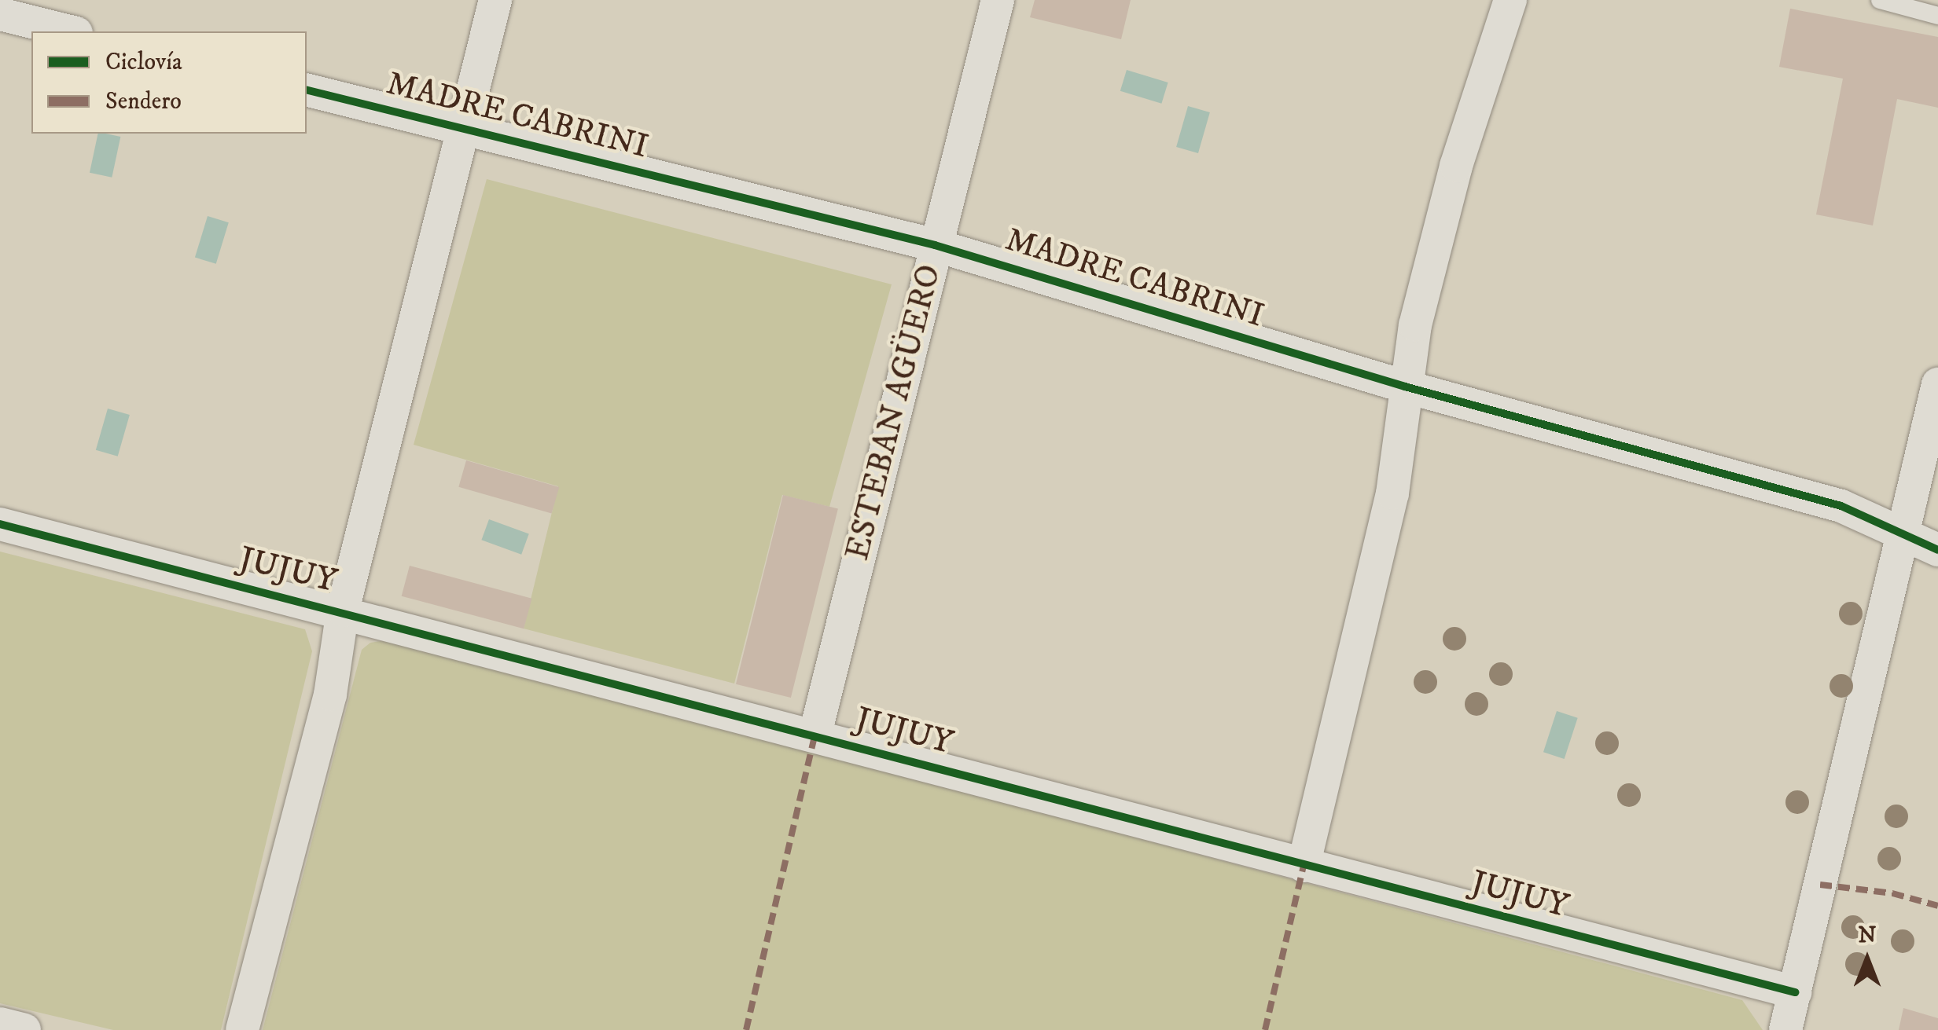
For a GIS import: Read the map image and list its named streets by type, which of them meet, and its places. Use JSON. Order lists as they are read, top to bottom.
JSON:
{
  "streets": {
    "street": ["MADRE CABRINI", "ESTEBAN AGÜERO", "JUJUY"]
  },
  "crossings": [
    ["MADRE CABRINI", "ESTEBAN AGÜERO"],
    ["ESTEBAN AGÜERO", "JUJUY"]
  ],
  "legend": ["Ciclovía", "Sendero"],
  "north": "top"
}
